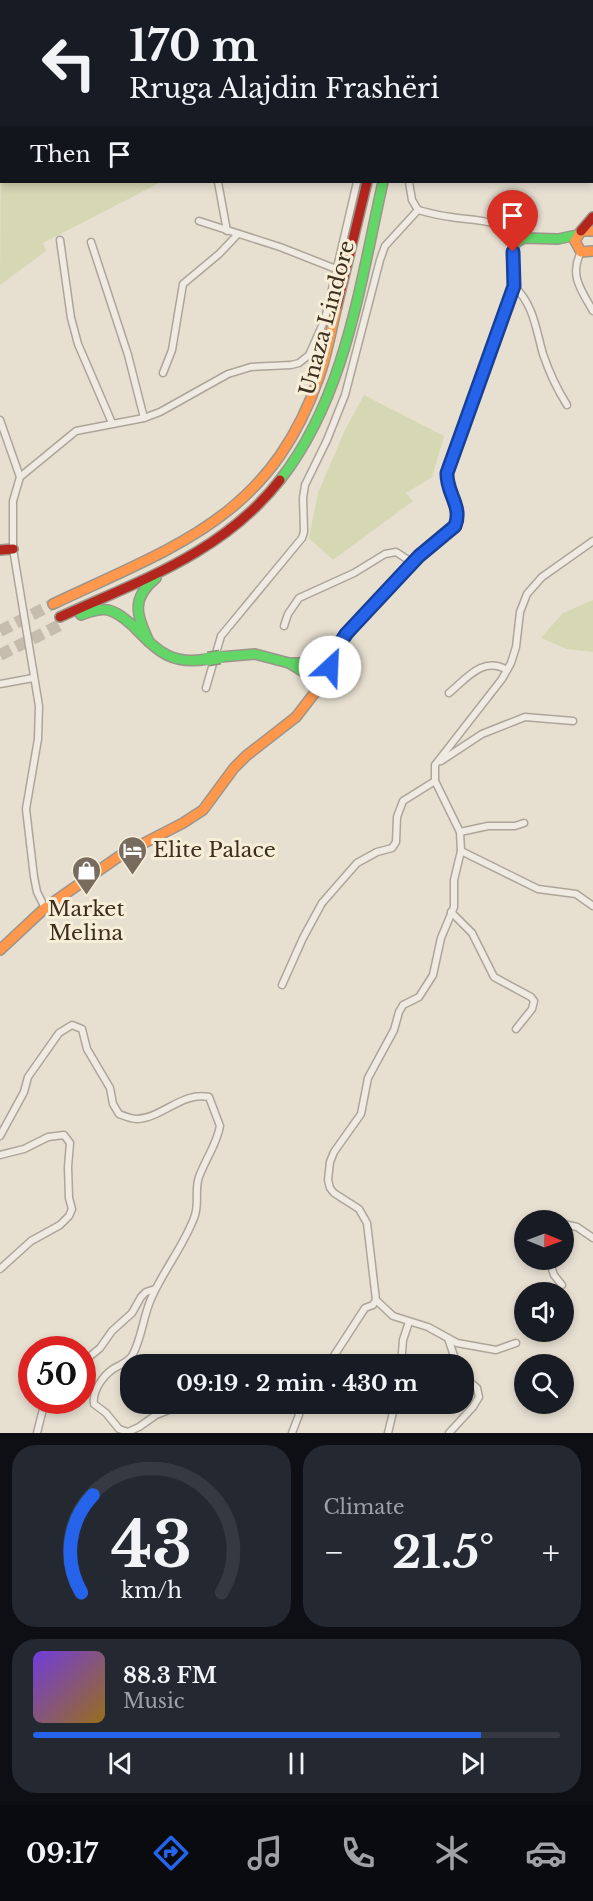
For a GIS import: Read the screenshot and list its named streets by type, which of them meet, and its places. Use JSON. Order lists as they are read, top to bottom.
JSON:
{
  "streets": {
    "main road": ["Unaza Lindore"]
  },
  "places": {
    "hotel": ["Elite Palace"],
    "shop": ["Market Melina"]
  },
  "north": "right",
  "page": {
    "turn": ["170 m", "Rruga Alajdin Frashëri"],
    "then": "Then",
    "limit": "50",
    "trip": "09:19 · 2 min · 430 m",
    "tile": "Climate",
    "heat": ["−", "21.5°", "+"],
    "song": ["88.3 FM", "Music"],
    "tabs": "09:17",
    "gauge": ["43", "km/h"]
  }
}
